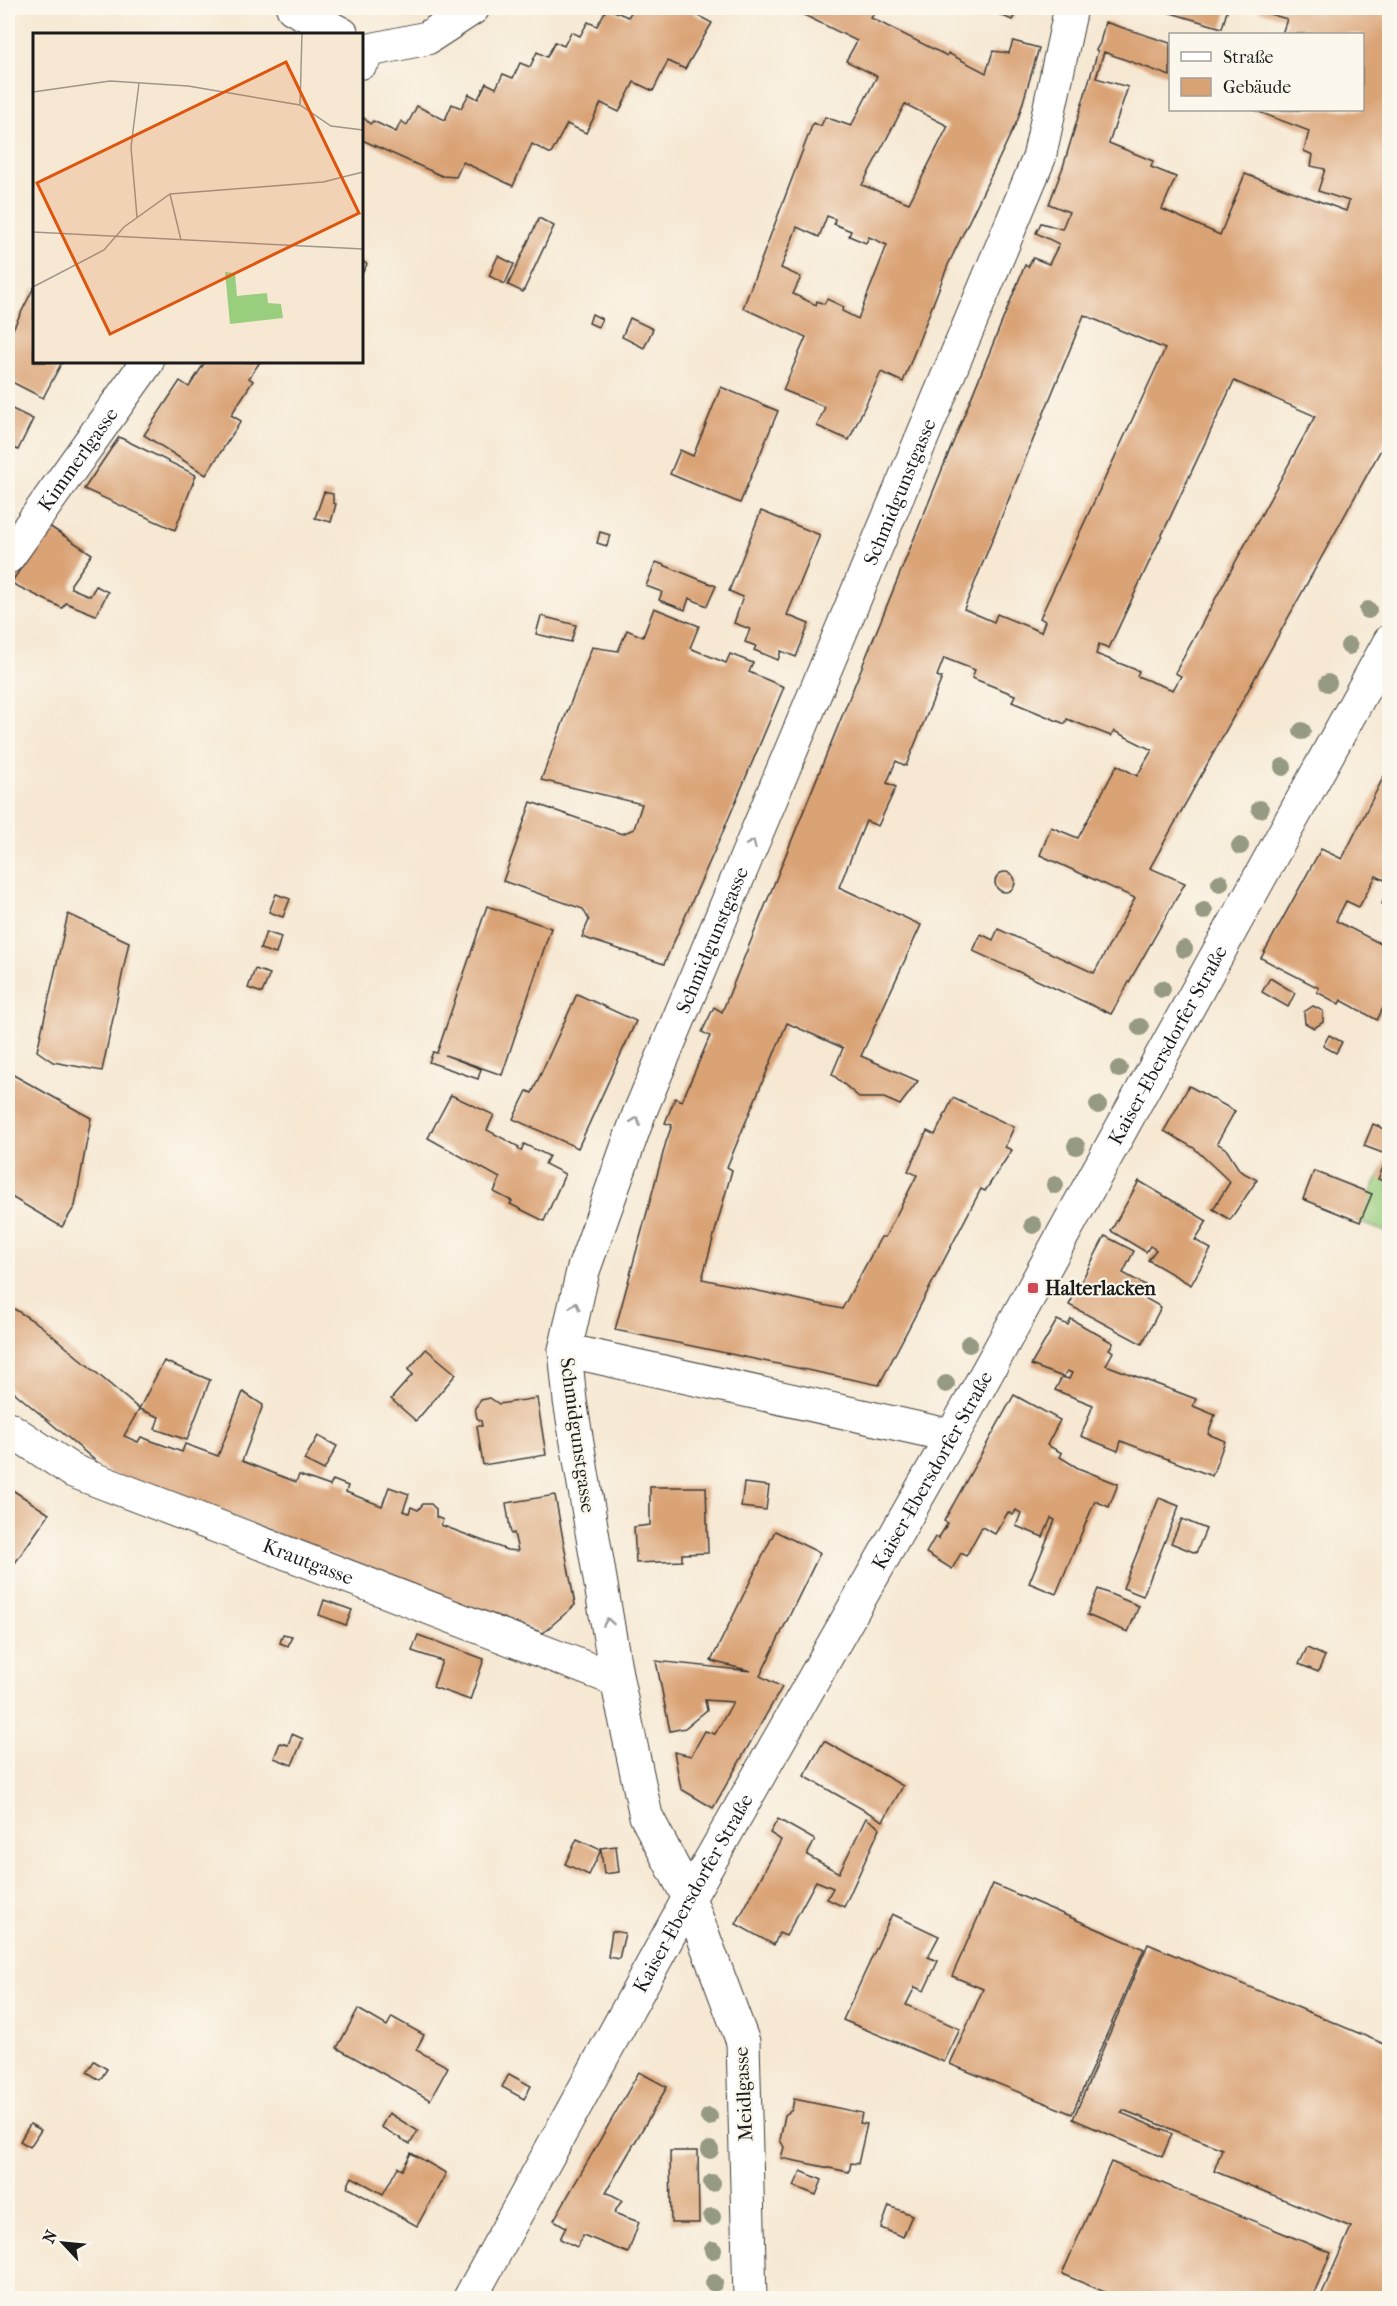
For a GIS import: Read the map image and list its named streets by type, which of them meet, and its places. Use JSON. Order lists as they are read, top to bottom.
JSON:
{
  "streets": {
    "street": [
      "Kimmerlgasse",
      "Schmidgunstgasse",
      "Kaiser-Ebersdorfer Straße",
      "Krautgasse",
      "Meidlgasse"
    ]
  },
  "crossings": [
    ["Schmidgunstgasse", "Kaiser-Ebersdorfer Straße"],
    ["Schmidgunstgasse", "Krautgasse"],
    ["Schmidgunstgasse", "Meidlgasse"],
    ["Kaiser-Ebersdorfer Straße", "Meidlgasse"]
  ],
  "one_way": ["Schmidgunstgasse"],
  "places": {
    "transit": ["Halterlacken"]
  },
  "legend": ["Straße", "Gebäude"],
  "north": "top left"
}
